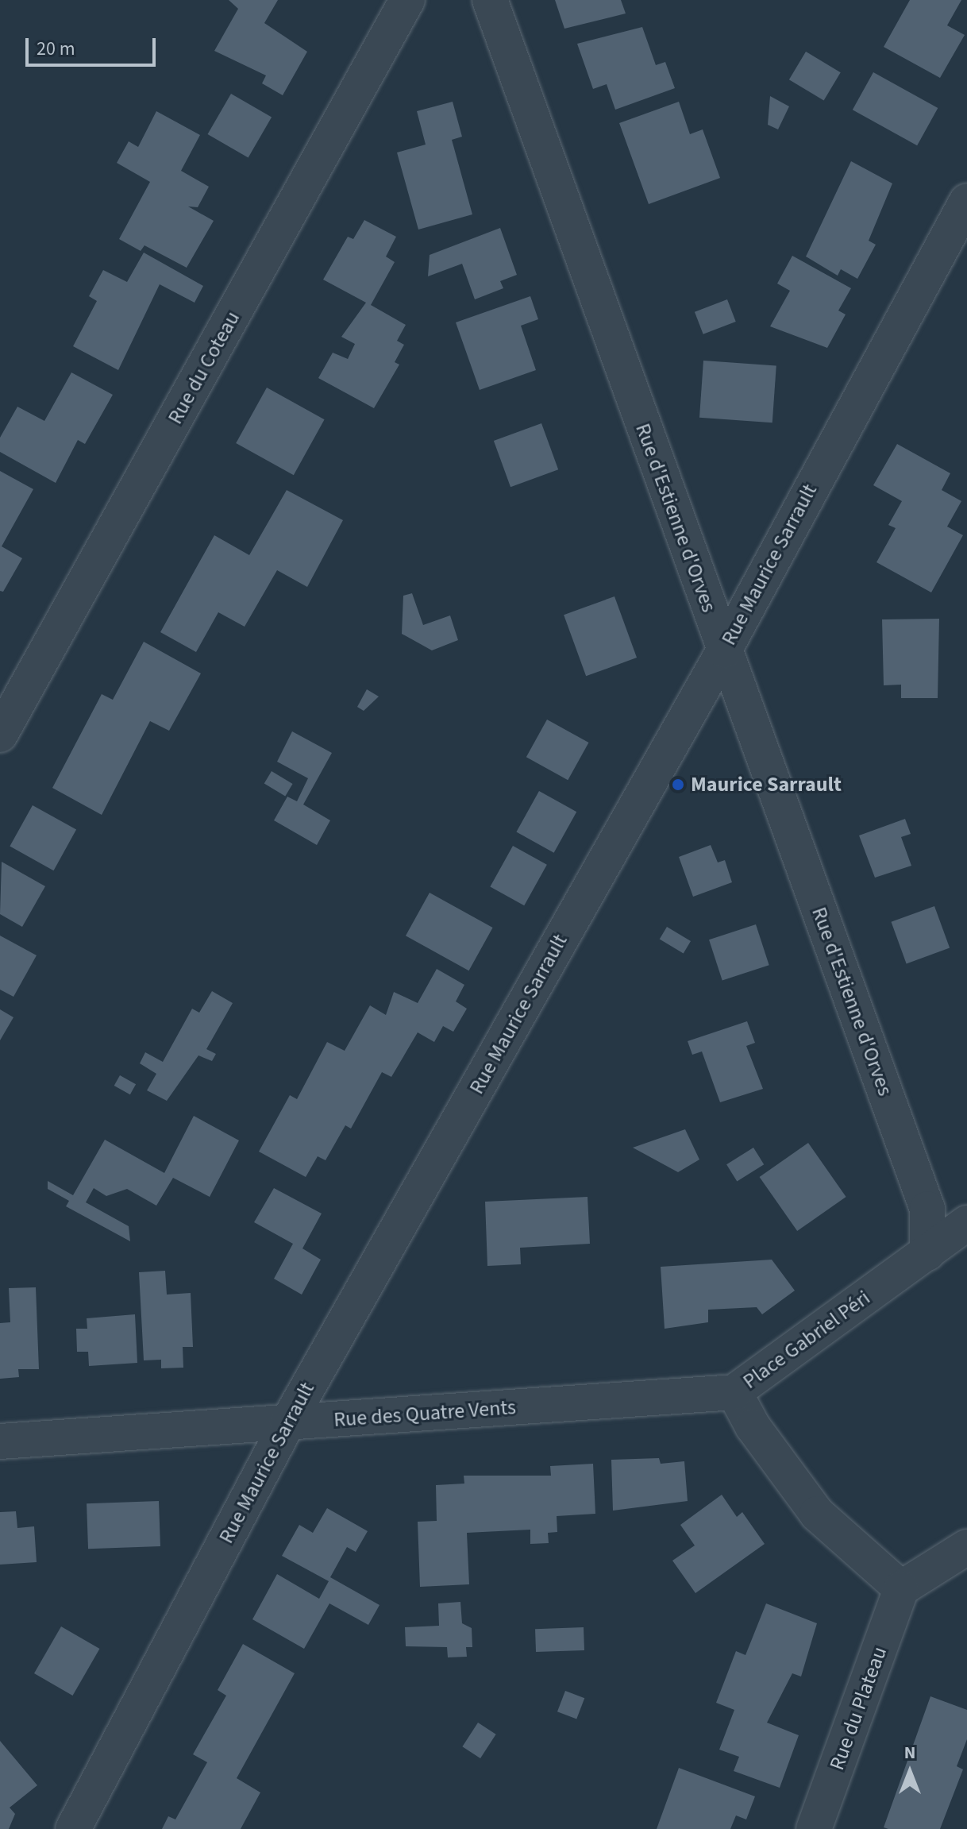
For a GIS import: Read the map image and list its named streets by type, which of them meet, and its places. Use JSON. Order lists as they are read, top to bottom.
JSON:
{
  "streets": {
    "street": [
      "Rue du Coteau",
      "Rue d'Estienne d'Orves",
      "Rue Maurice Sarrault",
      "Place Gabriel Péri",
      "Rue des Quatre Vents",
      "Rue du Plateau"
    ]
  },
  "crossings": [
    ["Rue d'Estienne d'Orves", "Rue Maurice Sarrault"],
    ["Rue d'Estienne d'Orves", "Place Gabriel Péri"],
    ["Rue Maurice Sarrault", "Rue des Quatre Vents"],
    ["Place Gabriel Péri", "Rue des Quatre Vents"],
    ["Place Gabriel Péri", "Rue du Plateau"]
  ],
  "places": ["Maurice Sarrault"],
  "scale_bar": "20 m",
  "north": "top"
}
